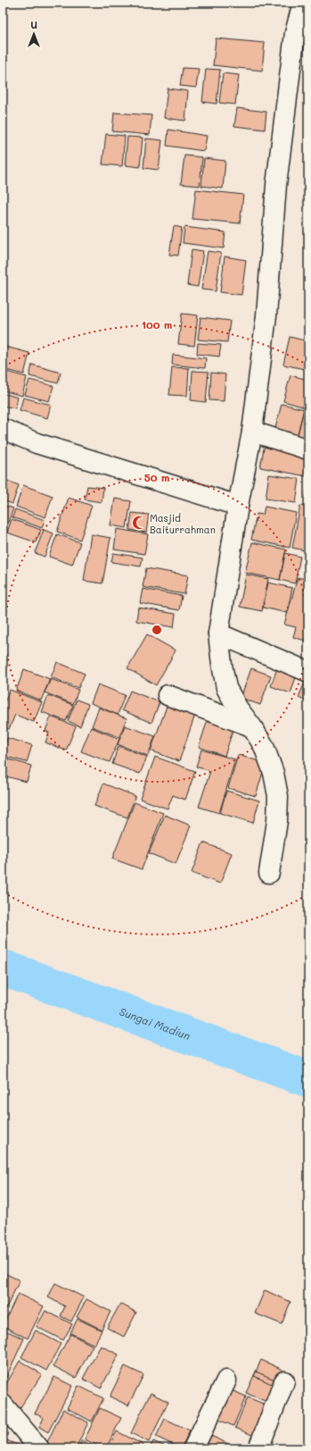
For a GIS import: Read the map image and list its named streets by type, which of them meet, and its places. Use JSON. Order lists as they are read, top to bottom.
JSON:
{
  "water": ["Sungai Madiun"],
  "places": {
    "mosque": ["Masjid Baiturrahman"]
  },
  "north": "top",
  "rings": ["100 m", "50 m"]
}
